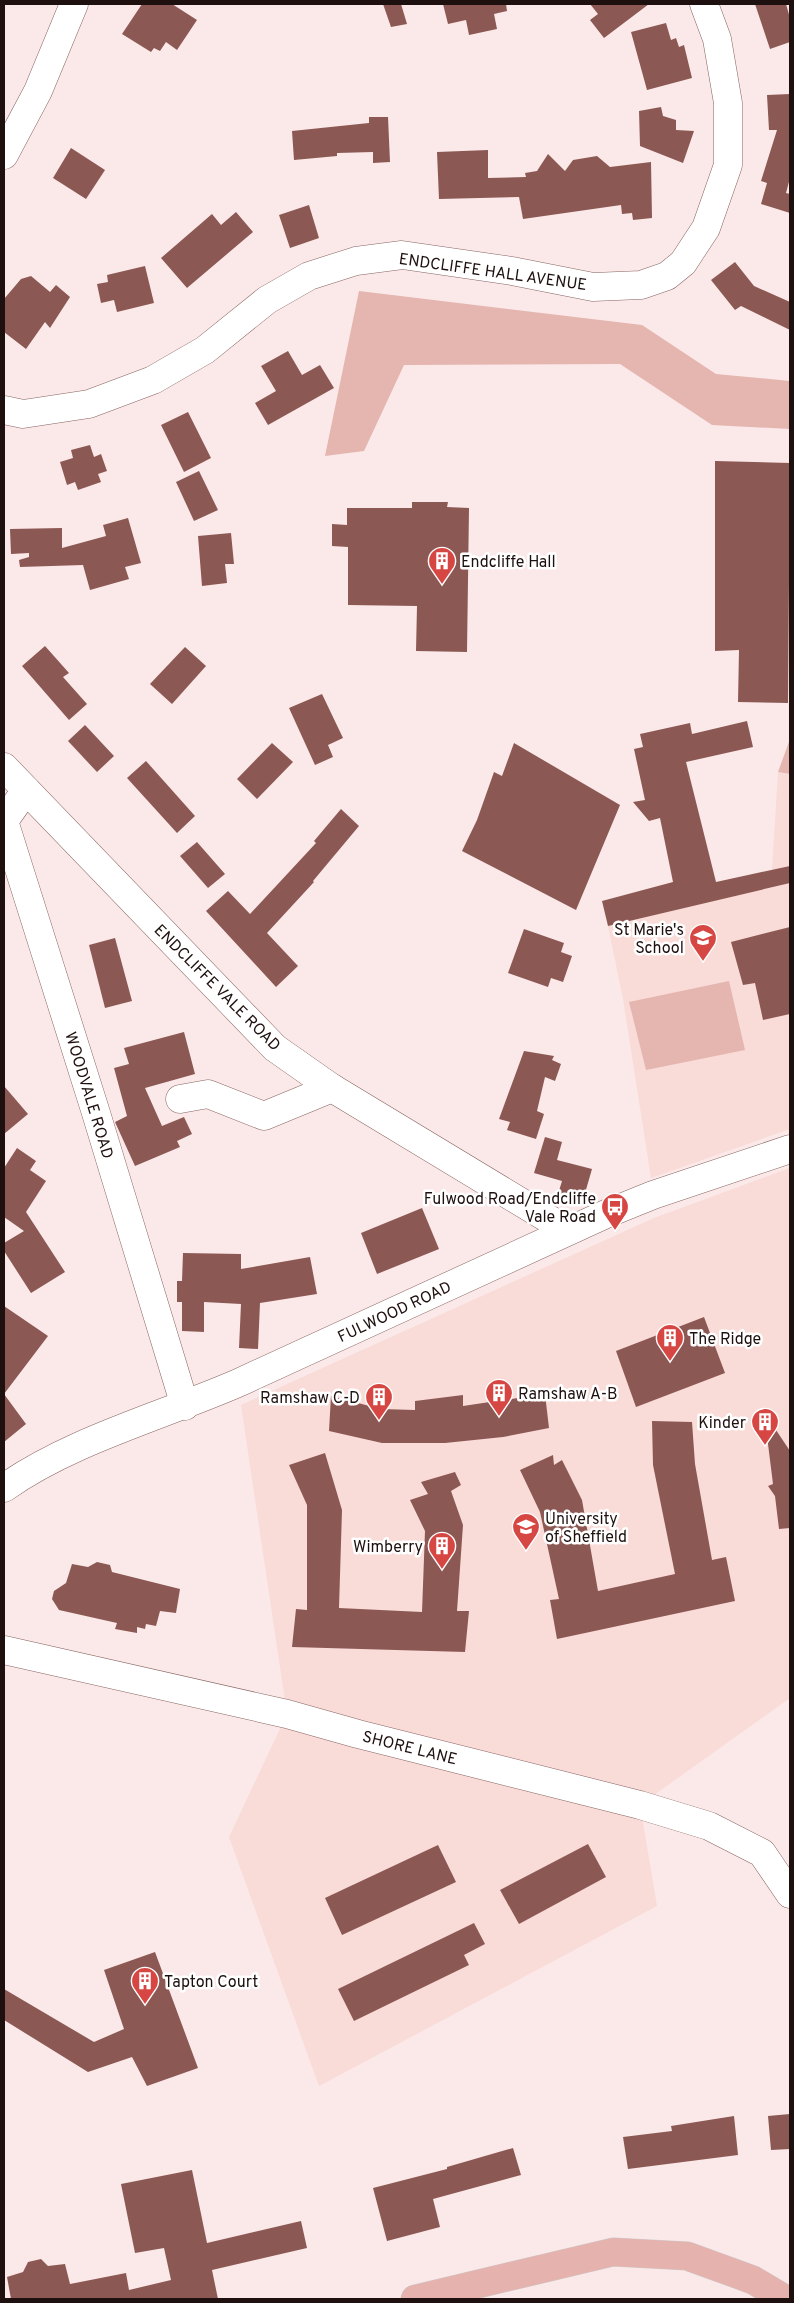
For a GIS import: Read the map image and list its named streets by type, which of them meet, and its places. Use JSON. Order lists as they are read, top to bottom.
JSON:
{
  "streets": {
    "street": [
      "ENDCLIFFE HALL AVENUE",
      "ENDCLIFFE VALE ROAD",
      "WOODVALE ROAD",
      "FULWOOD ROAD",
      "SHORE LANE"
    ]
  },
  "crossings": [
    ["ENDCLIFFE VALE ROAD", "WOODVALE ROAD"],
    ["ENDCLIFFE VALE ROAD", "FULWOOD ROAD"],
    ["WOODVALE ROAD", "FULWOOD ROAD"]
  ],
  "places": {
    "building": [
      "Endcliffe Hall",
      "The Ridge",
      "Ramshaw A-B",
      "Ramshaw C-D",
      "Kinder",
      "Wimberry",
      "Tapton Court"
    ],
    "school or university": ["St Marie's School", "University of Sheffield"],
    "bus stop": ["Fulwood Road/Endcliffe Vale Road"]
  }
}
